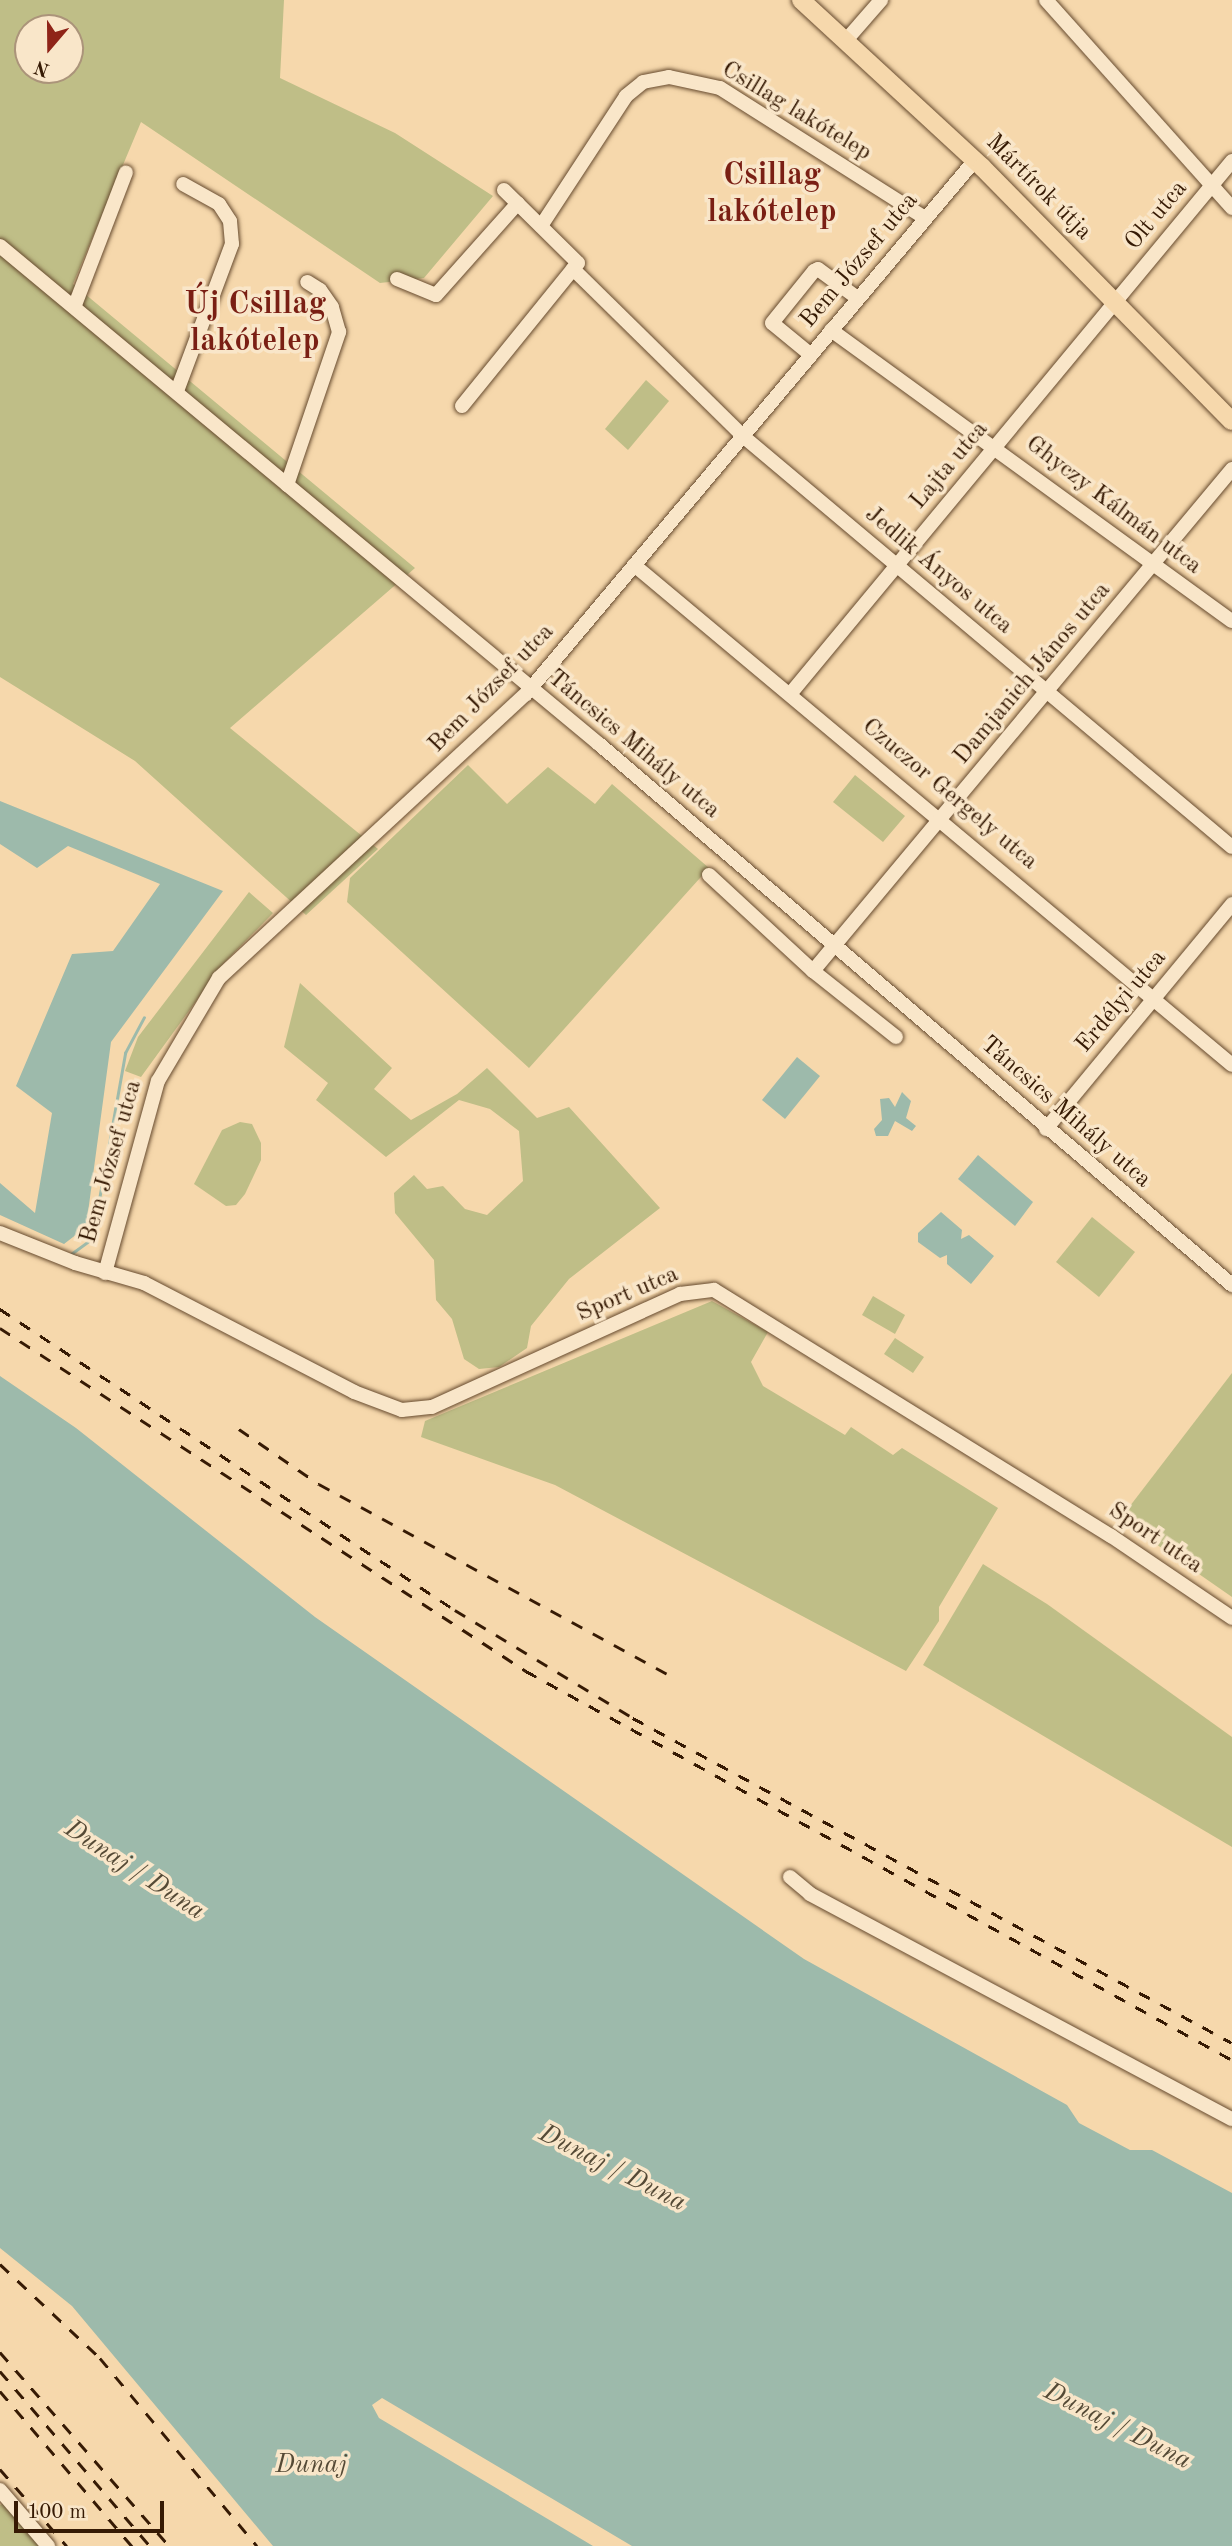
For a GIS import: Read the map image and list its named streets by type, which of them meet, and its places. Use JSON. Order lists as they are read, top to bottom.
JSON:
{
  "streets": {
    "main road": ["Mártírok útja"],
    "street": [
      "Csillag lakótelep",
      "Olt utca",
      "Bem József utca",
      "Lajta utca",
      "Ghyczy Kálmán utca",
      "Jedlik Ányos utca",
      "Damjanich János utca",
      "Táncsics Mihály utca",
      "Czuczor Gergely utca",
      "Erdélyi utca",
      "Sport utca"
    ]
  },
  "crossings": [
    ["Csillag lakótelep", "Bem József utca"],
    ["Mártírok útja", "Olt utca"],
    ["Mártírok útja", "Bem József utca"],
    ["Mártírok útja", "Lajta utca"],
    ["Olt utca", "Lajta utca"],
    ["Bem József utca", "Ghyczy Kálmán utca"],
    ["Bem József utca", "Jedlik Ányos utca"],
    ["Bem József utca", "Táncsics Mihály utca"],
    ["Bem József utca", "Czuczor Gergely utca"],
    ["Bem József utca", "Sport utca"],
    ["Lajta utca", "Ghyczy Kálmán utca"],
    ["Lajta utca", "Jedlik Ányos utca"],
    ["Lajta utca", "Czuczor Gergely utca"],
    ["Ghyczy Kálmán utca", "Damjanich János utca"],
    ["Jedlik Ányos utca", "Damjanich János utca"],
    ["Damjanich János utca", "Táncsics Mihály utca"],
    ["Damjanich János utca", "Czuczor Gergely utca"],
    ["Táncsics Mihály utca", "Erdélyi utca"],
    ["Czuczor Gergely utca", "Erdélyi utca"]
  ],
  "districts": ["Csillag lakótelep", "Új Csillag lakótelep"],
  "water": ["Dunaj / Duna", "Dunaj"],
  "scale_bar": "100 m",
  "north": "bottom"
}
